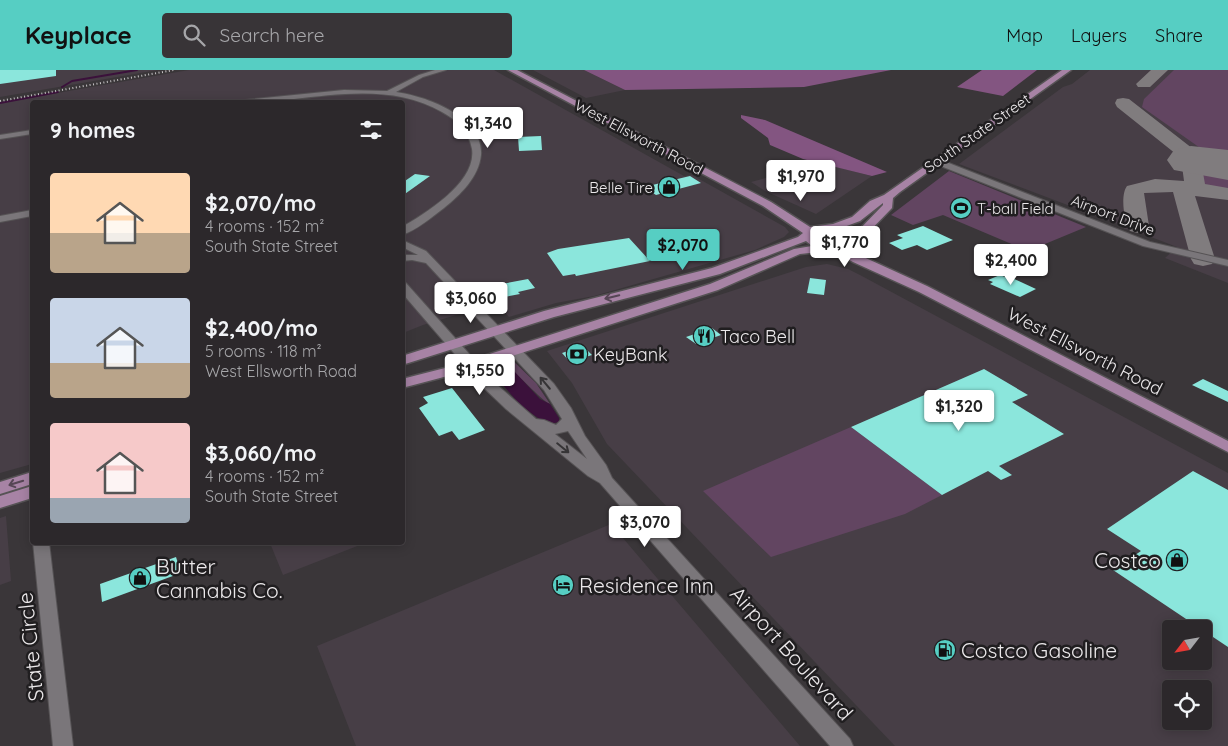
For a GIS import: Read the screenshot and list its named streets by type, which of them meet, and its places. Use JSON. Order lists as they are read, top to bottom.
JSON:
{
  "streets": {
    "main road": ["South State Street", "West Ellsworth Road"],
    "street": ["Airport Drive", "State Circle", "Airport Boulevard"]
  },
  "crossings": [
    ["South State Street", "West Ellsworth Road"],
    ["South State Street", "Airport Drive"]
  ],
  "places": {
    "shop": ["Belle Tire", "Costco", "Butter Cannabis Co."],
    "sports": ["T-ball Field"],
    "restaurant": ["Taco Bell"],
    "bank": ["KeyBank"],
    "hotel": ["Residence Inn"],
    "fuel station": ["Costco Gasoline"]
  },
  "north": "bottom left",
  "page": {
    "header": "Keyplace",
    "search": "Search here",
    "nav": ["Map", "Layers", "Share"],
    "heading": "9 homes",
    "price": [
      "$1,340",
      "$1,970",
      "$1,770",
      "$2,070",
      "$2,400",
      "$3,060",
      "$1,550",
      "$1,320",
      "$3,070"
    ],
    "list": [
      {
        "name": "$2,070/mo",
        "note": "4 rooms · 152 m² · South State Street"
      },
      {
        "name": "$2,400/mo",
        "note": "5 rooms · 118 m² · West Ellsworth Road"
      },
      {
        "name": "$3,060/mo",
        "note": "4 rooms · 152 m² · South State Street"
      }
    ]
  }
}
